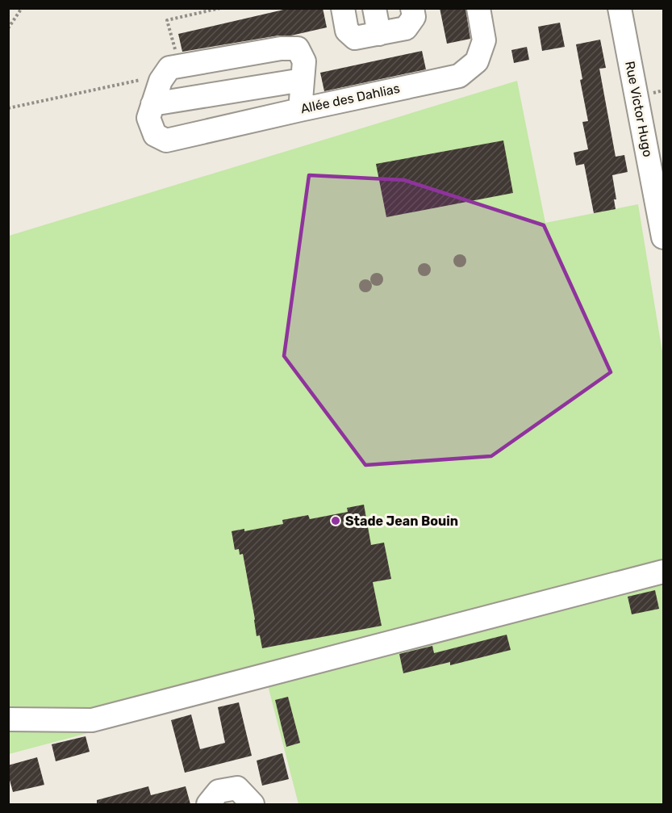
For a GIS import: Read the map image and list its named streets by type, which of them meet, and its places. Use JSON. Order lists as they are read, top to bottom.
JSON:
{
  "streets": {
    "street": ["Allée des Dahlias", "Rue Victor Hugo"]
  },
  "places": ["Stade Jean Bouin"]
}
